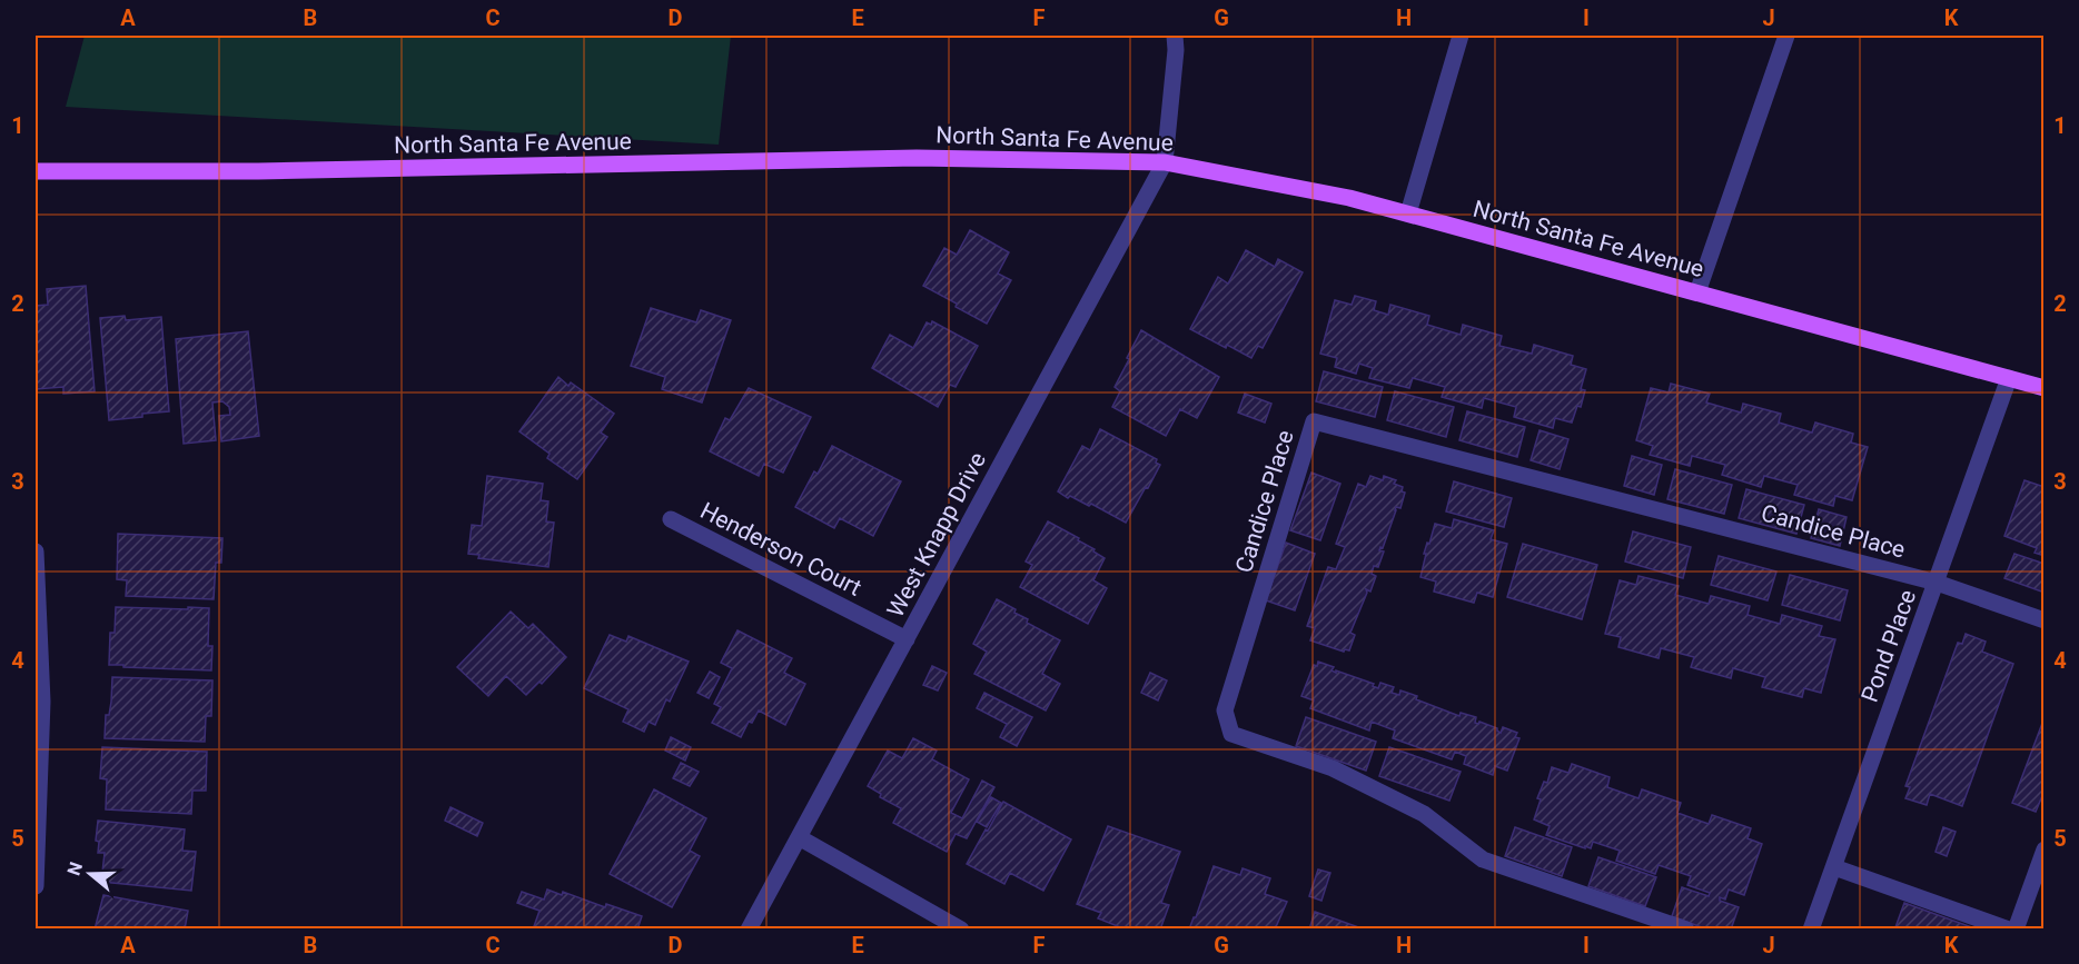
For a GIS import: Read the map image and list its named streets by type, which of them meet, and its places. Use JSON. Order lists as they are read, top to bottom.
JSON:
{
  "streets": {
    "main road": ["North Santa Fe Avenue"],
    "street": [
      "Candice Place",
      "West Knapp Drive",
      "Henderson Court",
      "Pond Place"
    ]
  },
  "crossings": [
    ["North Santa Fe Avenue", "West Knapp Drive"],
    ["North Santa Fe Avenue", "Pond Place"],
    ["Candice Place", "Pond Place"],
    ["West Knapp Drive", "Henderson Court"]
  ],
  "north": "left",
  "grid": {
    "columns": [
      "A",
      "B",
      "C",
      "D",
      "E",
      "F",
      "G",
      "H",
      "I",
      "J",
      "K"
    ],
    "rows": [
      "1",
      "2",
      "3",
      "4",
      "5"
    ]
  }
}
